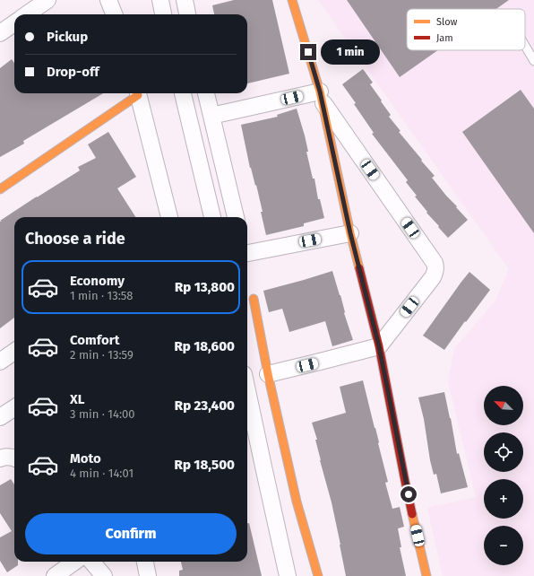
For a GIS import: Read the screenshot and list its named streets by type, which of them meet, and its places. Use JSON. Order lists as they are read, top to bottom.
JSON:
{
  "legend": ["Slow", "Jam"],
  "north": "top left",
  "page": {
    "banner": ["Pickup", "Drop-off"],
    "bubble": "1 min",
    "heading": "Choose a ride",
    "list": [
      {
        "name": "Economy",
        "note": "1 min · 13:58",
        "value": "Rp 13,800"
      },
      {
        "name": "Comfort",
        "note": "2 min · 13:59",
        "value": "Rp 18,600"
      },
      {
        "name": "XL",
        "note": "3 min · 14:00",
        "value": "Rp 23,400"
      },
      {
        "name": "Moto",
        "note": "4 min · 14:01",
        "value": "Rp 18,500"
      }
    ],
    "map_buttons": ["+", "−"],
    "buttons": "Confirm"
  }
}
